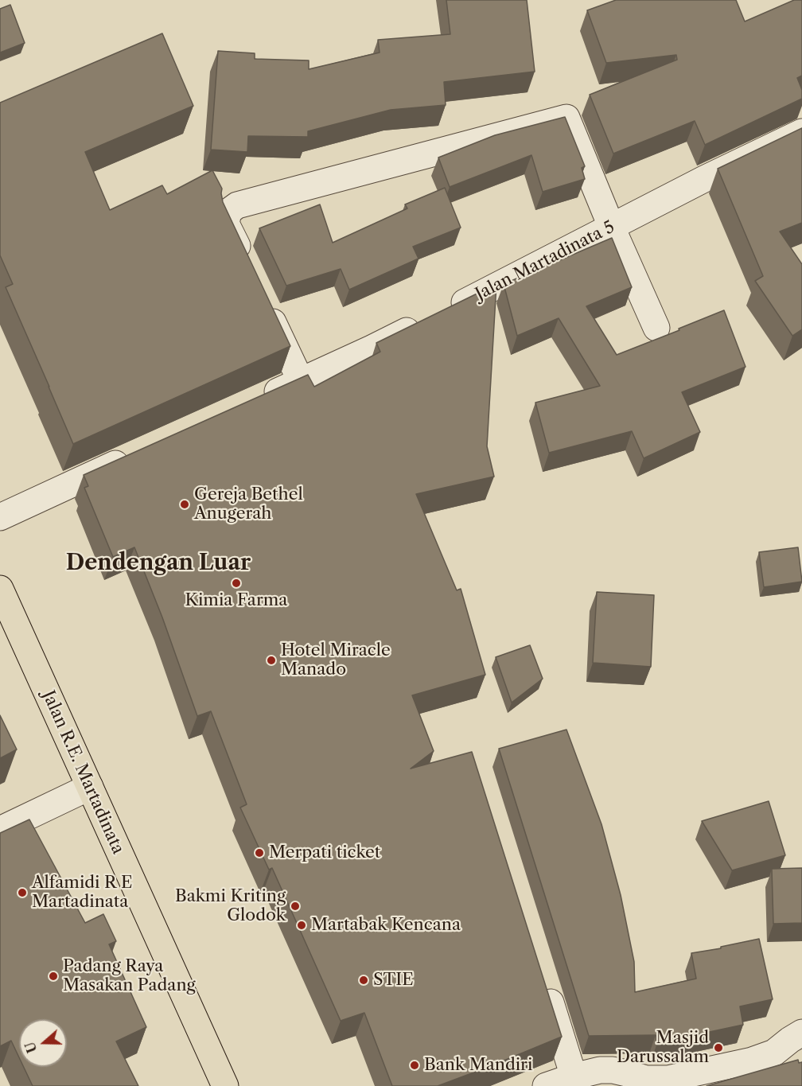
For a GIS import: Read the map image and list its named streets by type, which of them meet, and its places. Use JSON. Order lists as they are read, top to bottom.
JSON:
{
  "streets": {
    "highway": ["Jalan R.E. Martadinata"],
    "street": ["Jalan Martadinata 5"]
  },
  "districts": ["Dendengan Luar"],
  "places": [
    "Gereja Bethel Anugerah",
    "Kimia Farma",
    "Hotel Miracle Manado",
    "Merpati ticket",
    "Alfamidi R E Martadinata",
    "Bakmi Kriting Glodok",
    "Martabak Kencana",
    "Padang Raya Masakan Padang",
    "STIE",
    "Masjid Darussalam",
    "Bank Mandiri"
  ],
  "north": "left"
}
